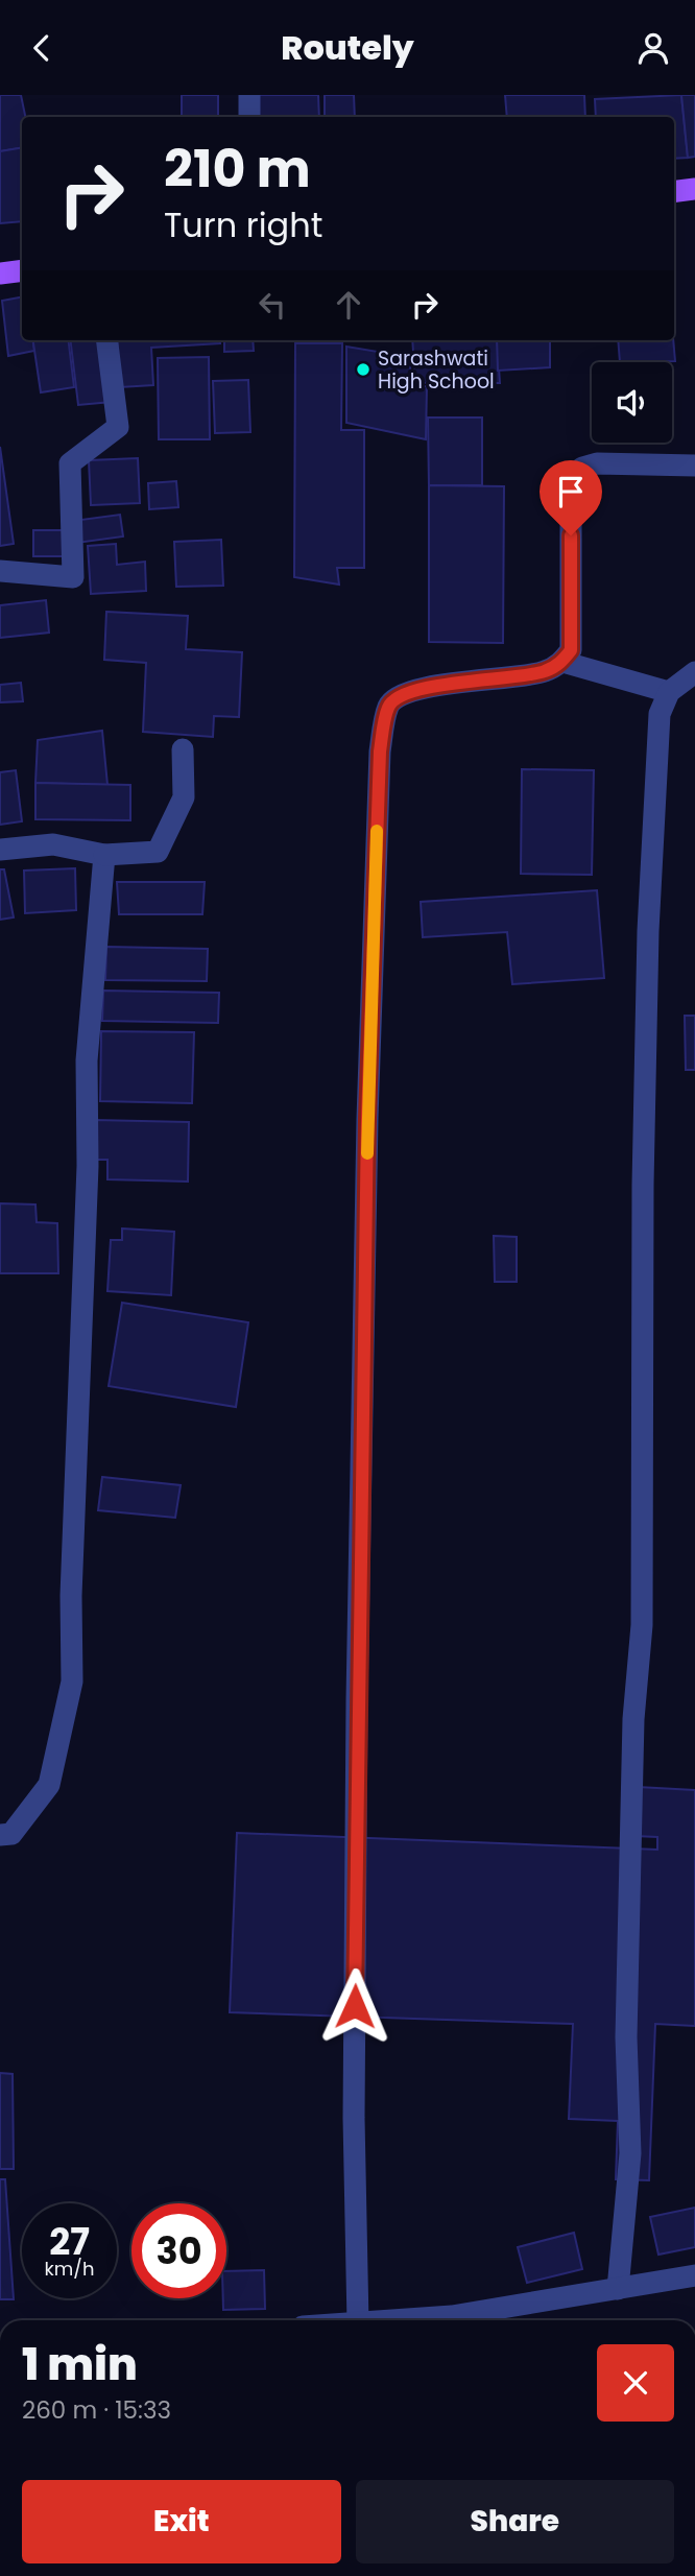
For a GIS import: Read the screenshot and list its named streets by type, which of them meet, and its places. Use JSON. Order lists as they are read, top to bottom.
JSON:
{
  "places": ["Sarashwati High School"],
  "page": {
    "header": "Routely",
    "turn": ["210 m", "Turn right"],
    "speed": "27 km/h",
    "limit": "30",
    "heading": ["1 min", "260 m · 15:33"],
    "buttons": ["Exit", "Share"]
  }
}
